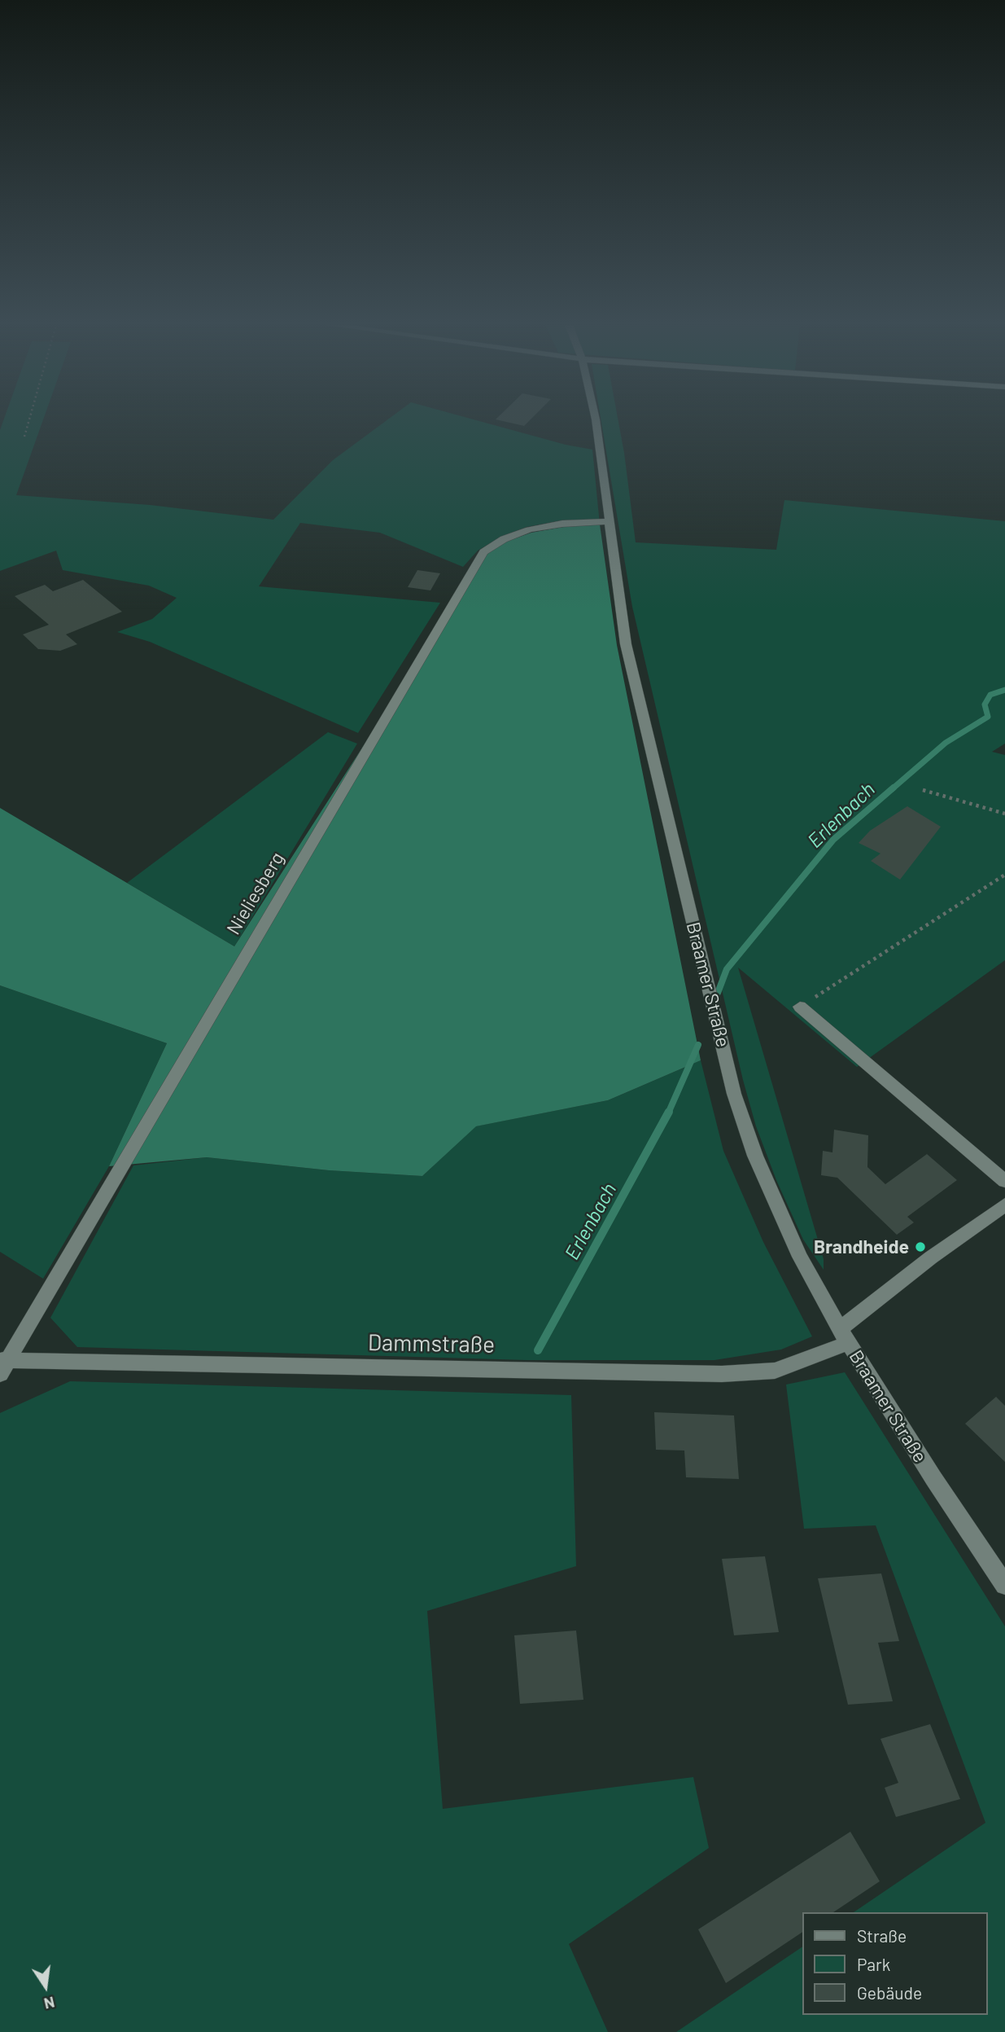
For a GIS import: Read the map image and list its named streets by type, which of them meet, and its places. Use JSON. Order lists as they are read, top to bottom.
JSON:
{
  "streets": {
    "street": ["Nieliesberg", "Braamer Straße", "Dammstraße"]
  },
  "crossings": [
    ["Nieliesberg", "Braamer Straße"],
    ["Nieliesberg", "Dammstraße"],
    ["Braamer Straße", "Dammstraße"]
  ],
  "water": ["Erlenbach"],
  "places": ["Brandheide"],
  "legend": ["Straße", "Park", "Gebäude"],
  "north": "bottom"
}
